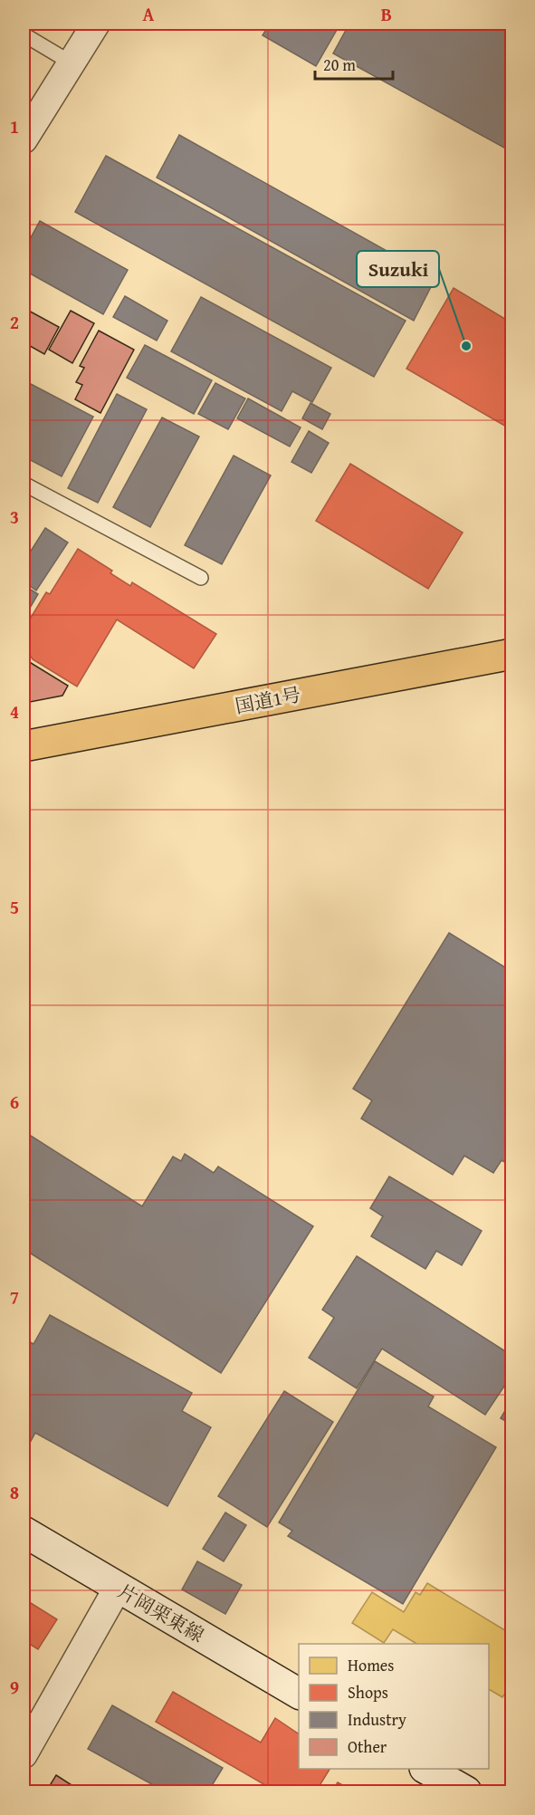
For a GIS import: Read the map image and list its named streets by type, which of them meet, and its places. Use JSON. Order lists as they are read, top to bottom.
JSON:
{
  "streets": {
    "highway": ["国道1号"],
    "main road": ["片岡栗東線"]
  },
  "places": ["Suzuki"],
  "legend": [
    "Homes",
    "Shops",
    "Industry",
    "Other"
  ],
  "scale_bar": "20 m",
  "grid": {
    "columns": ["A", "B"],
    "rows": [
      "1",
      "2",
      "3",
      "4",
      "5",
      "6",
      "7",
      "8",
      "9"
    ]
  }
}
